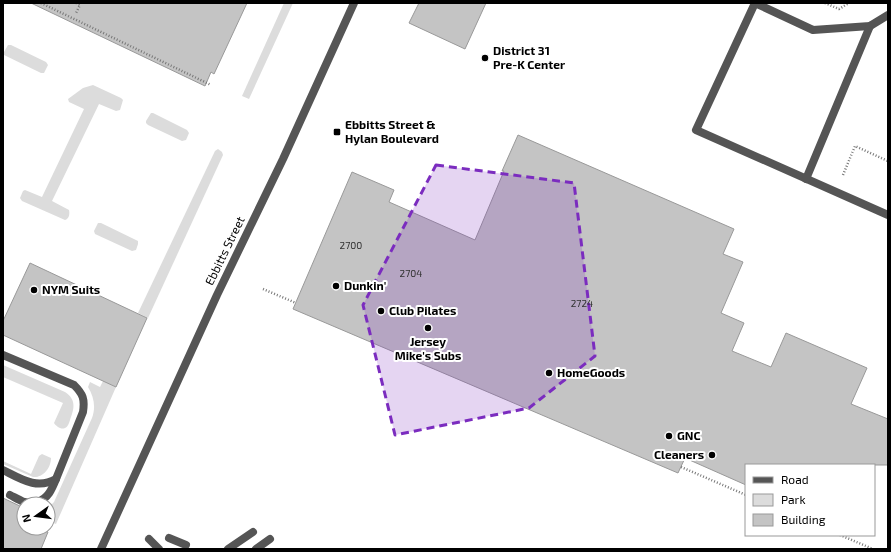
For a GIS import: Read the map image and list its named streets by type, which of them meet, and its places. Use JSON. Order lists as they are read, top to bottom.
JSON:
{
  "streets": {
    "street": ["Ebbitts Street"]
  },
  "places": {
    "other": [
      "District 31 Pre-K Center",
      "Dunkin'",
      "NYM Suits",
      "Club Pilates",
      "Jersey Mike's Subs",
      "HomeGoods",
      "GNC",
      "Cleaners"
    ],
    "transit": ["Ebbitts Street & Hylan Boulevard"]
  },
  "house_numbers": ["2700", "2704", "2724"],
  "legend": ["Road", "Park", "Building"],
  "north": "left"
}
